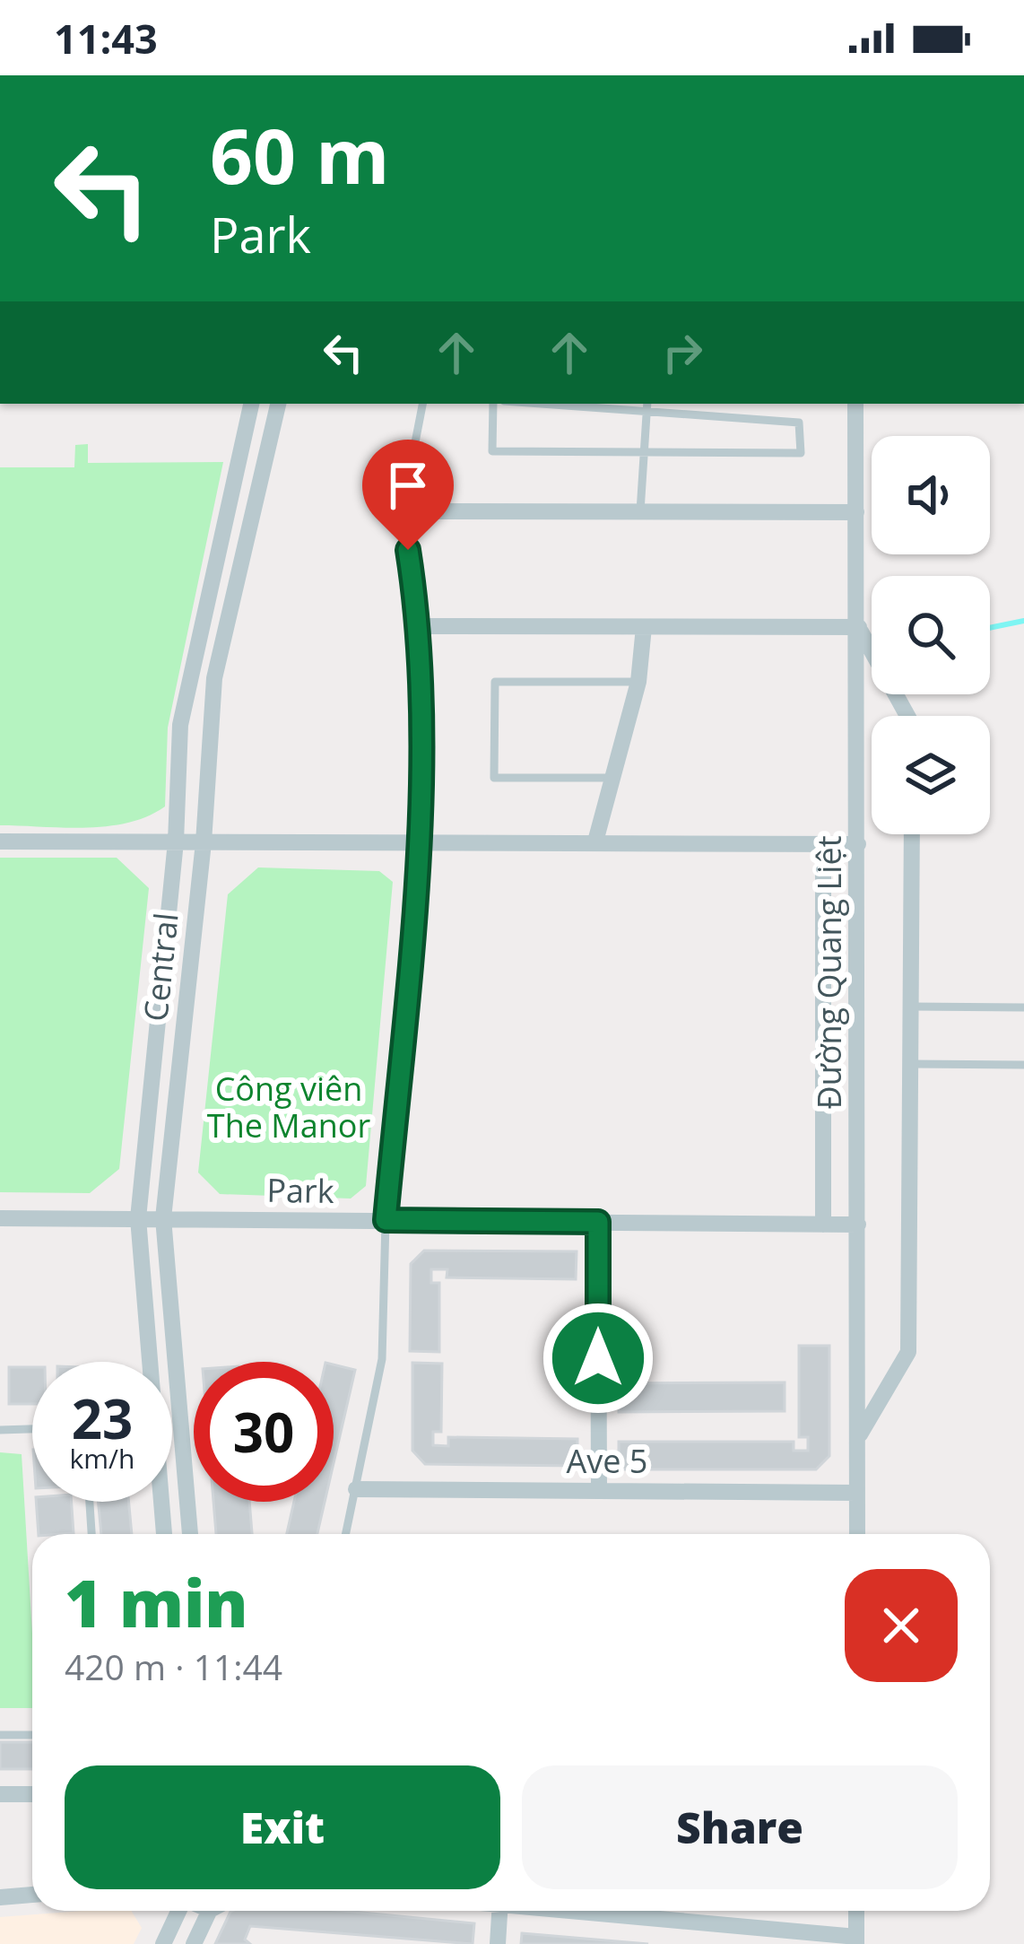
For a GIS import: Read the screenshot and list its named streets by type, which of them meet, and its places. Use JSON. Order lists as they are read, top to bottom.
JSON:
{
  "streets": {
    "street": [
      "Central",
      "Đường Quang Liệt",
      "Park",
      "Ave 5"
    ]
  },
  "crossings": [
    ["Central", "Park"],
    ["Đường Quang Liệt", "Park"],
    ["Đường Quang Liệt", "Ave 5"]
  ],
  "parks": ["Công viên The Manor"],
  "page": {
    "status": "11:43",
    "turn": ["60 m", "Park"],
    "speed": "23 km/h",
    "limit": "30",
    "heading": ["1 min", "420 m · 11:44"],
    "buttons": ["Exit", "Share"]
  }
}
